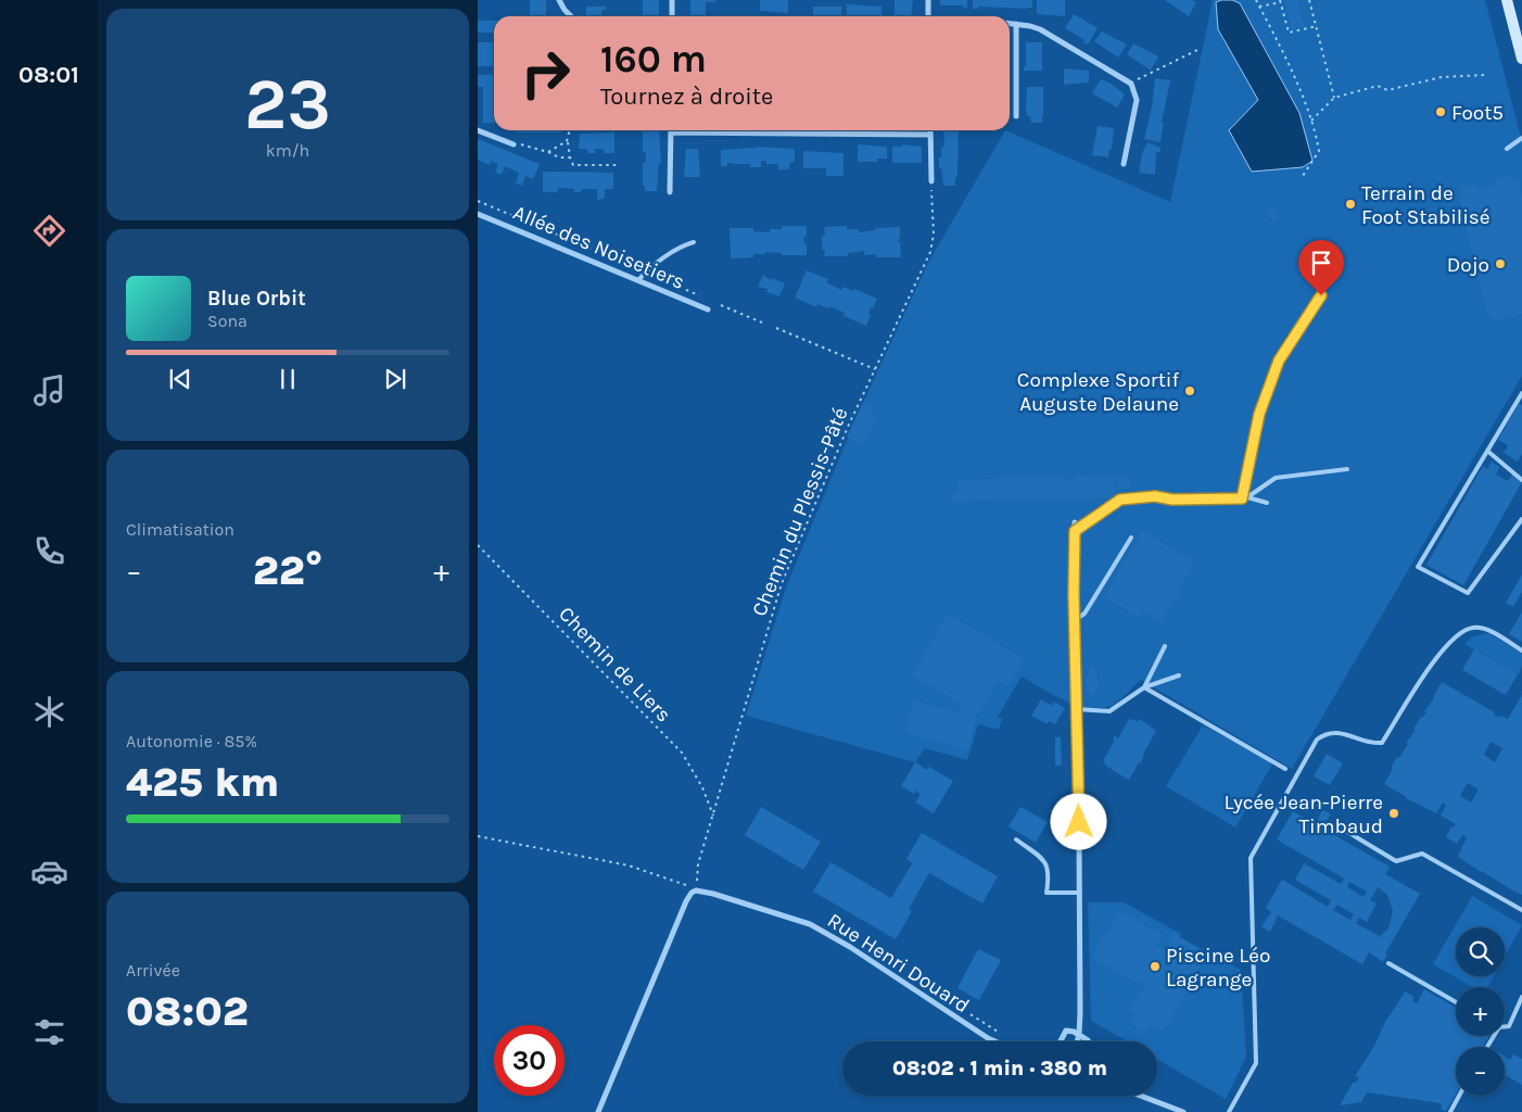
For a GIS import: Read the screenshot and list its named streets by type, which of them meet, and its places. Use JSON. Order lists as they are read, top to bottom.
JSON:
{
  "streets": {
    "street": ["Allée des Noisetiers", "Rue Henri Douard"],
    "path": ["Chemin du Plessis-Pâté", "Chemin de Liers"]
  },
  "crossings": [
    ["Chemin du Plessis-Pâté", "Chemin de Liers"],
    ["Chemin du Plessis-Pâté", "Rue Henri Douard"]
  ],
  "places": [
    "Foot5",
    "Terrain de Foot Stabilisé",
    "Dojo",
    "Complexe Sportif Auguste Delaune",
    "Lycée Jean-Pierre Timbaud",
    "Piscine Léo Lagrange"
  ],
  "page": {
    "tabs": "08:01",
    "tile": [
      ["23", "km/h"],
      "Climatisation",
      ["Autonomie · 85%", "425 km"],
      ["Arrivée", "08:02"]
    ],
    "turn": ["160 m", "Tournez à droite"],
    "song": ["Blue Orbit", "Sona"],
    "heat": ["−", "22°", "+"],
    "map_buttons": ["+", "−"],
    "limit": "30",
    "trip": "08:02 · 1 min · 380 m"
  }
}
